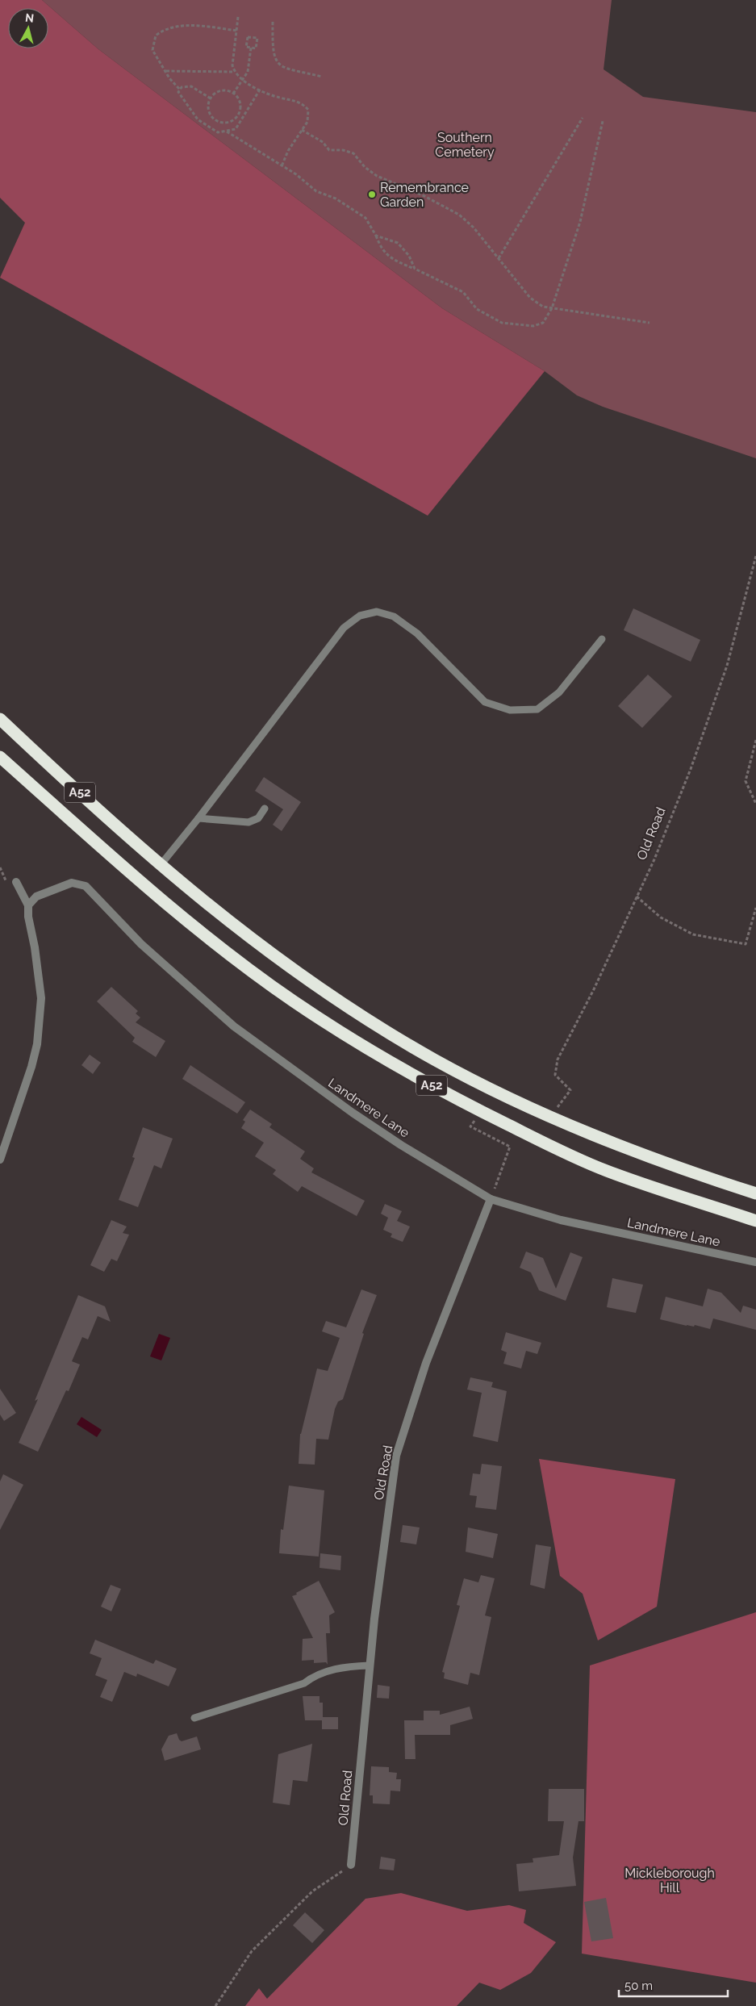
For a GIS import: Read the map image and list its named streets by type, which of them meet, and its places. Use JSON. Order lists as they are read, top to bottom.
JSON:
{
  "streets": {
    "highway": ["A52"],
    "street": ["Old Road", "Landmere Lane"]
  },
  "crossings": [
    ["Old Road", "Landmere Lane"]
  ],
  "parks": ["Southern Cemetery", "Mickleborough Hill"],
  "places": ["Remembrance Garden"],
  "scale_bar": "50 m",
  "north": "top"
}
